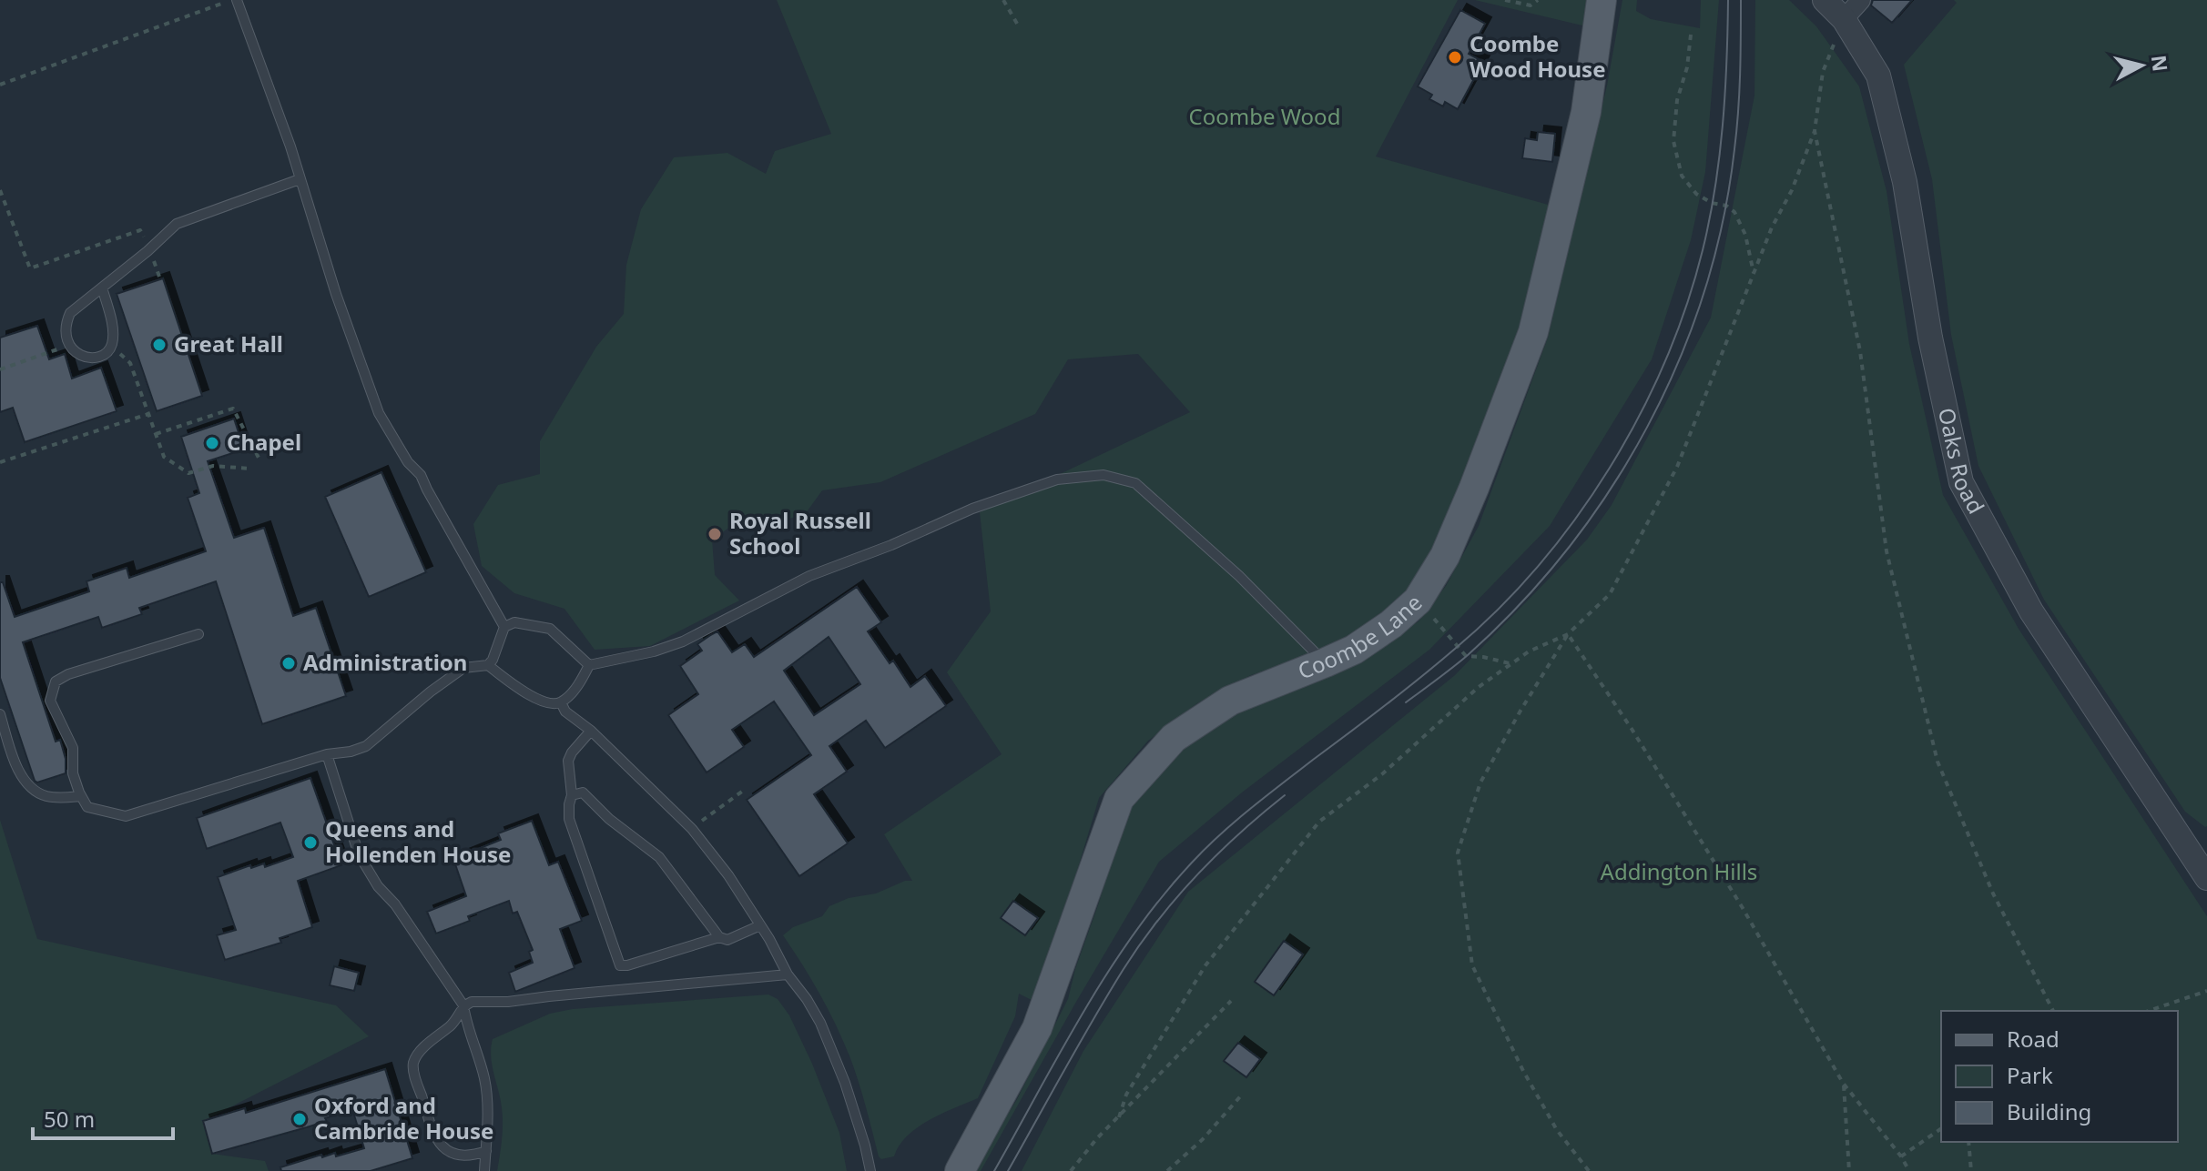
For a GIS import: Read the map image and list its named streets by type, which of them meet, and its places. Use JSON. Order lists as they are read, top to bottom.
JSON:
{
  "streets": {
    "main road": ["Coombe Lane"],
    "street": ["Oaks Road"]
  },
  "parks": ["Coombe Wood", "Addington Hills"],
  "places": [
    "Coombe Wood House",
    "Great Hall",
    "Chapel",
    "Royal Russell School",
    "Administration",
    "Queens and Hollenden House",
    "Oxford and Cambride House"
  ],
  "legend": ["Road", "Park", "Building"],
  "scale_bar": "50 m",
  "north": "right"
}
